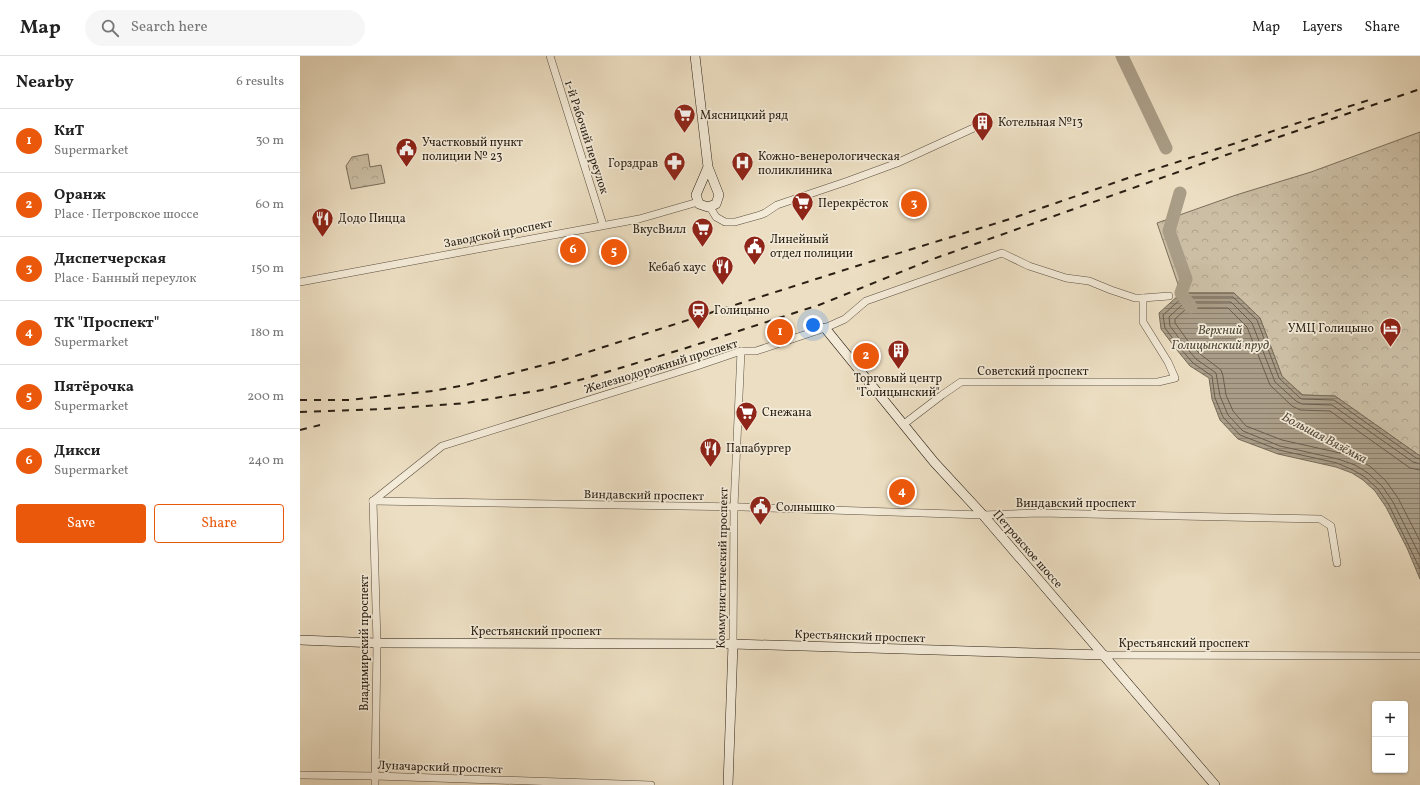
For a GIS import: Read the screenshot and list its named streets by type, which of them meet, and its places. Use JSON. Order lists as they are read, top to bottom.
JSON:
{
  "streets": {
    "street": [
      "1-й Рабочий переулок",
      "Заводской проспект",
      "Железнодорожный проспект",
      "Советский проспект",
      "Виндавский проспект",
      "Петровское шоссе",
      "Коммунистический проспект",
      "Крестьянский проспект",
      "Владимирский проспект",
      "Луначарский проспект"
    ]
  },
  "crossings": [
    ["1-й Рабочий переулок", "Заводской проспект"],
    ["Железнодорожный проспект", "Советский проспект"],
    ["Железнодорожный проспект", "Виндавский проспект"],
    ["Железнодорожный проспект", "Петровское шоссе"],
    ["Железнодорожный проспект", "Коммунистический проспект"],
    ["Железнодорожный проспект", "Владимирский проспект"],
    ["Советский проспект", "Петровское шоссе"],
    ["Виндавский проспект", "Петровское шоссе"],
    ["Виндавский проспект", "Коммунистический проспект"],
    ["Виндавский проспект", "Владимирский проспект"],
    ["Петровское шоссе", "Крестьянский проспект"],
    ["Коммунистический проспект", "Крестьянский проспект"],
    ["Крестьянский проспект", "Владимирский проспект"],
    ["Владимирский проспект", "Луначарский проспект"]
  ],
  "water": ["Верхний Голицынский пруд", "Большая Вязёмка"],
  "places": {
    "supermarket": [
      "Мясницкий ряд",
      "Перекрёсток",
      "ВкусВилл",
      "Снежана"
    ],
    "building": ["Котельная №13", "Торговый центр \"Голицынский\""],
    "public building": ["Участковый пункт полиции № 23", "Линейный отдел полиции", "Солнышко"],
    "pharmacy": ["Горздрав"],
    "hospital": ["Кожно-венерологическая поликлиника"],
    "restaurant": ["Додо Пицца", "Кебаб хаус", "Папабургер"],
    "station": ["Голицыно"],
    "hotel": ["УМЦ Голицыно"]
  },
  "page": {
    "header": "Map",
    "search": "Search here",
    "nav": ["Map", "Layers", "Share"],
    "heading": ["Nearby", "6 results"],
    "list": [
      {
        "mark": "1",
        "name": "КиТ",
        "note": "Supermarket",
        "value": "30 m"
      },
      {
        "mark": "2",
        "name": "Оранж",
        "note": "Place · Петровское шоссе",
        "value": "60 m"
      },
      {
        "mark": "3",
        "name": "Диспетчерская",
        "note": "Place · Банный переулок",
        "value": "150 m"
      },
      {
        "mark": "4",
        "name": "ТК \"Проспект\"",
        "note": "Supermarket",
        "value": "180 m"
      },
      {
        "mark": "5",
        "name": "Пятёрочка",
        "note": "Supermarket",
        "value": "200 m"
      },
      {
        "mark": "6",
        "name": "Дикси",
        "note": "Supermarket",
        "value": "240 m"
      }
    ],
    "pins": [
      "3",
      "6",
      "5",
      "1",
      "2",
      "4"
    ],
    "buttons": ["Save", "Share"],
    "map_buttons": ["+", "−"]
  }
}
